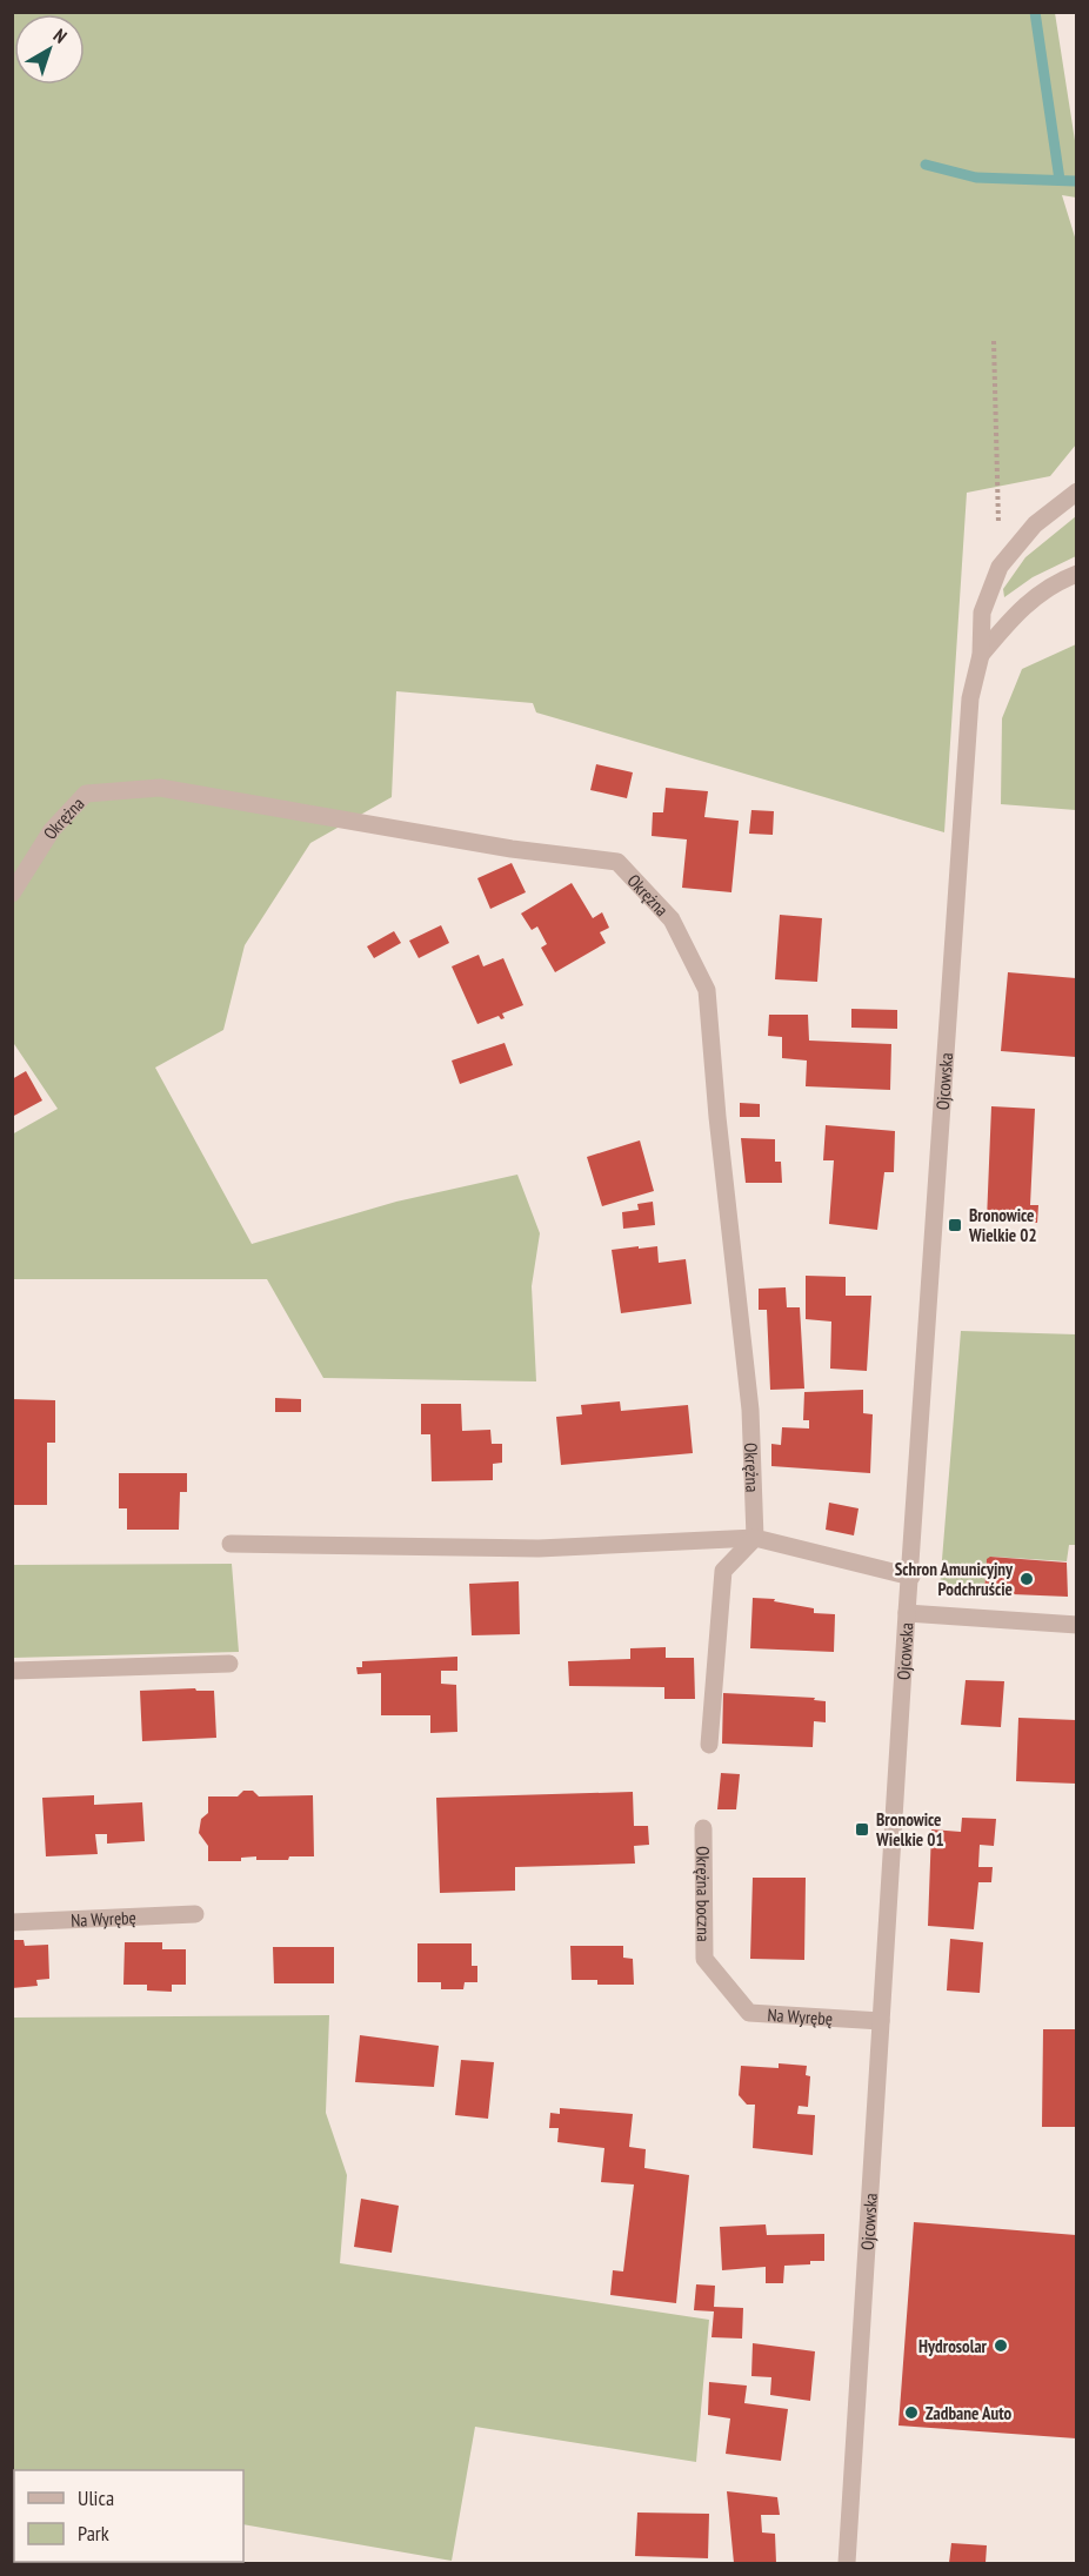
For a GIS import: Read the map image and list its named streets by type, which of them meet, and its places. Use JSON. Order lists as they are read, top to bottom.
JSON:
{
  "streets": {
    "street": [
      "Okrężna",
      "Ojcowska",
      "Okrężna boczna",
      "Na Wyrębę"
    ]
  },
  "crossings": [
    ["Ojcowska", "Na Wyrębę"],
    ["Okrężna boczna", "Na Wyrębę"]
  ],
  "places": {
    "transit": ["Bronowice Wielkie 02", "Bronowice Wielkie 01"],
    "other": ["Schron Amunicyjny Podchruście", "Hydrosolar", "Zadbane Auto"]
  },
  "legend": ["Ulica", "Park"],
  "north": "top right"
}
